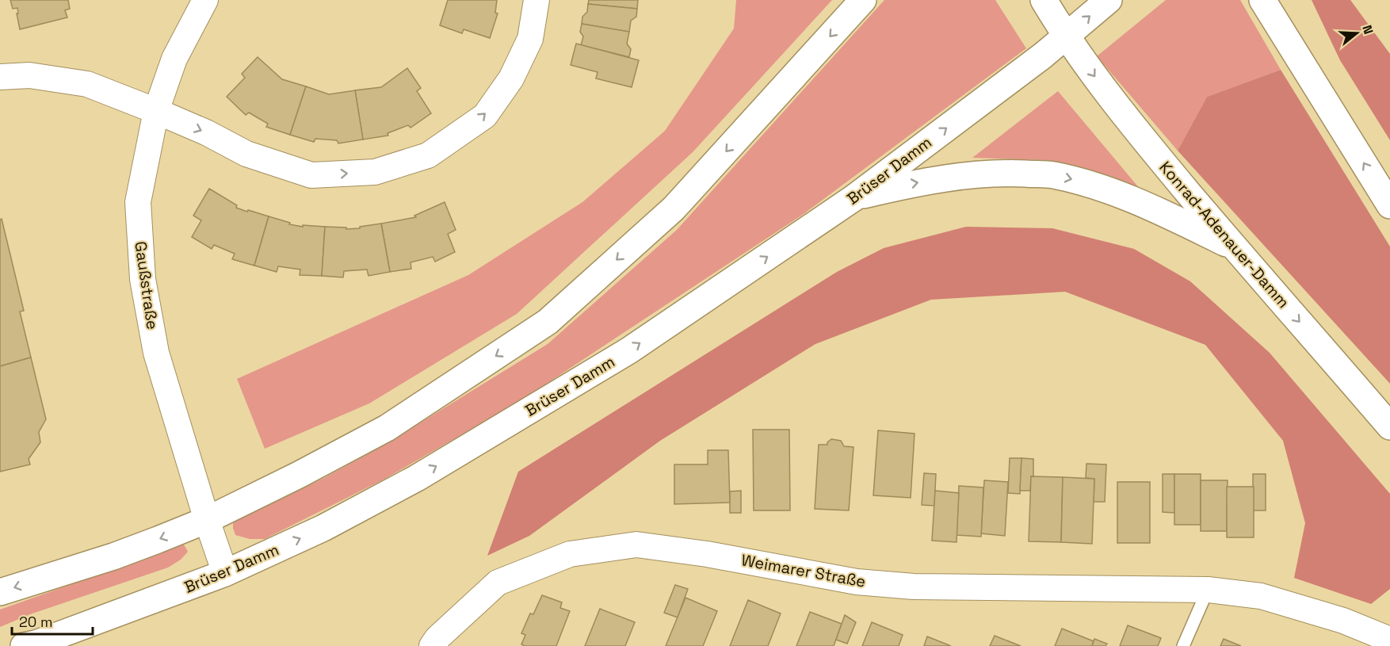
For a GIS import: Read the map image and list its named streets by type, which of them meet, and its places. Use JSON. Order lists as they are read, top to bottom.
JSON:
{
  "streets": {
    "street": [
      "Brüser Damm",
      "Konrad-Adenauer-Damm",
      "Gaußstraße",
      "Weimarer Straße"
    ]
  },
  "crossings": [
    ["Brüser Damm", "Konrad-Adenauer-Damm"],
    ["Brüser Damm", "Gaußstraße"]
  ],
  "scale_bar": "20 m",
  "north": "right"
}
